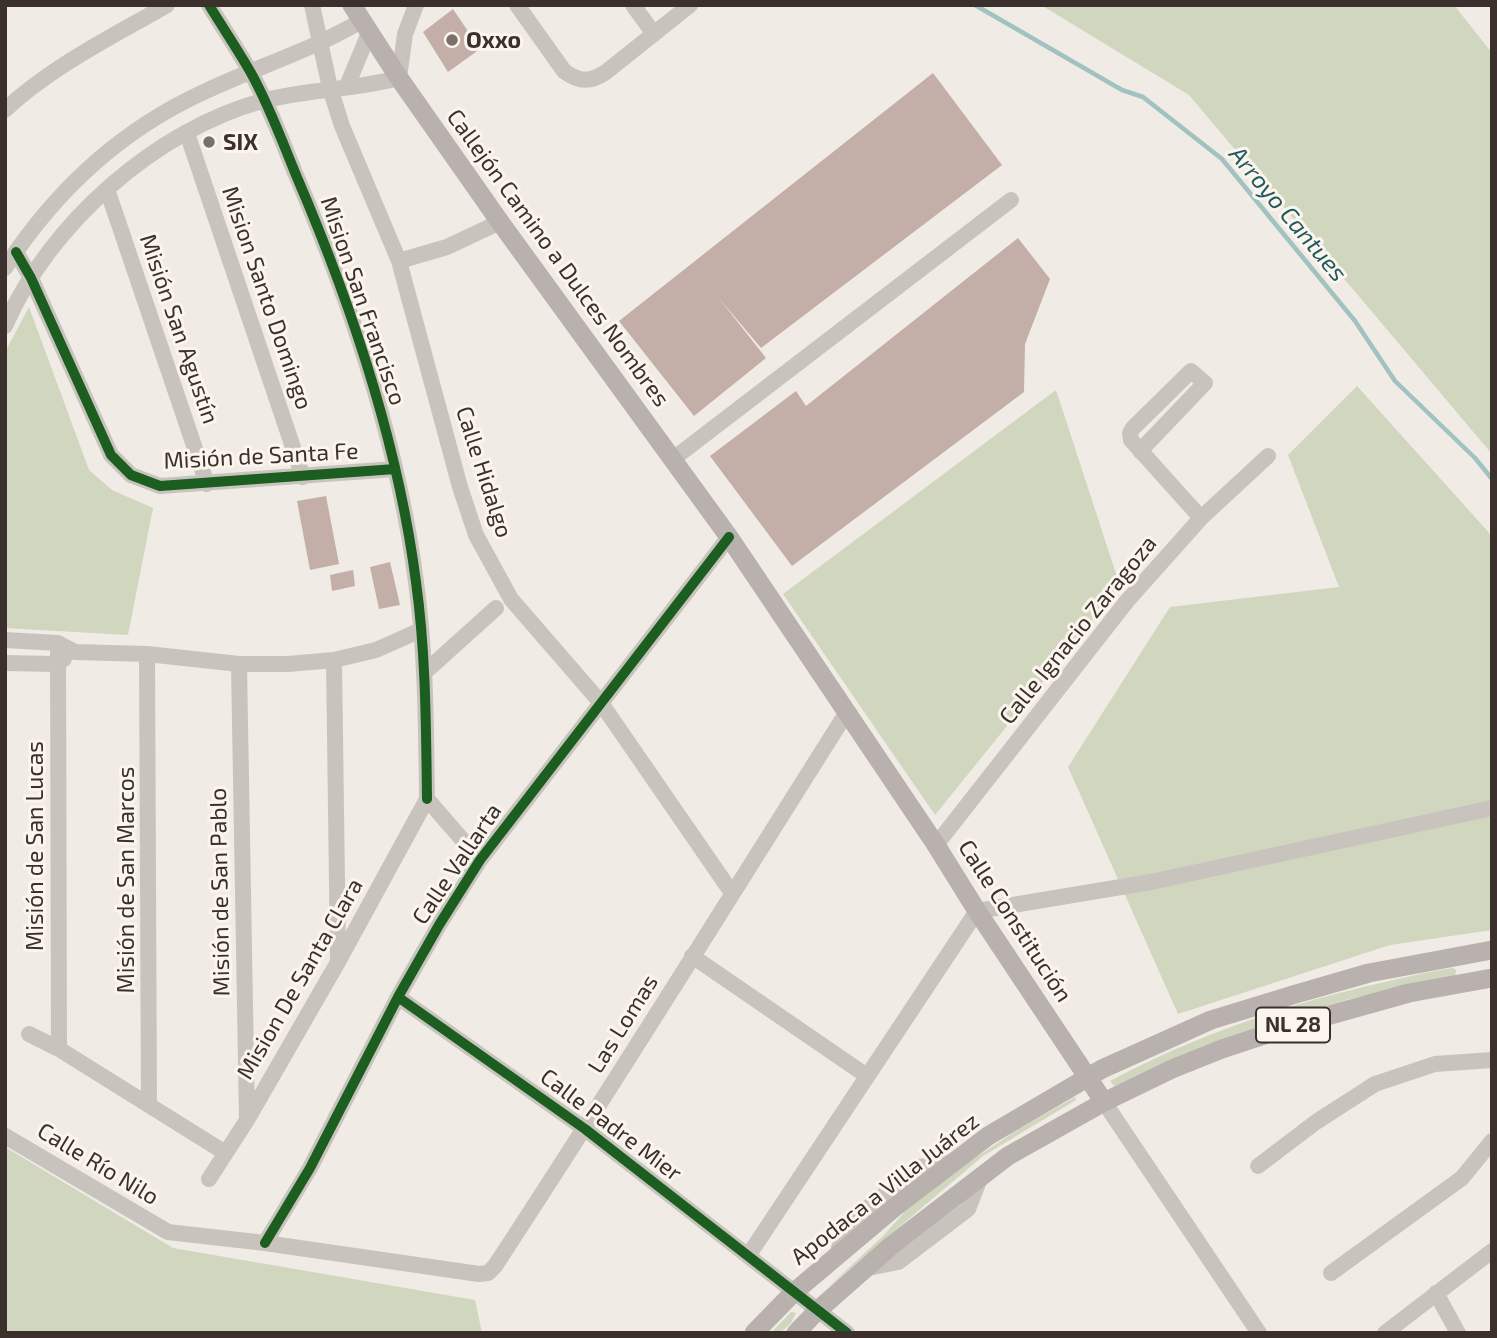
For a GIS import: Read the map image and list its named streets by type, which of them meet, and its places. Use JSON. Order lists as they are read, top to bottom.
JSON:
{
  "streets": {
    "main road": [
      "Callejón Camino a Dulces Nombres",
      "Calle Constitución",
      "NL 28",
      "Apodaca a Villa Juárez"
    ],
    "street": [
      "Mision Santo Domingo",
      "Mision San Francisco",
      "Misión San Agustín",
      "Misión de Santa Fe",
      "Calle Hidalgo",
      "Calle Ignacio Zaragoza",
      "Misión de San Lucas",
      "Calle Vallarta",
      "Misión de San Marcos",
      "Misión de San Pablo",
      "Mision De Santa Clara",
      "Las Lomas",
      "Calle Padre Mier",
      "Calle Río Nilo"
    ]
  },
  "crossings": [
    ["Callejón Camino a Dulces Nombres", "Calle Vallarta"],
    ["Callejón Camino a Dulces Nombres", "Calle Constitución"],
    ["Mision Santo Domingo", "Misión de Santa Fe"],
    ["Mision San Francisco", "Misión de Santa Fe"],
    ["Mision San Francisco", "Mision De Santa Clara"],
    ["Misión San Agustín", "Misión de Santa Fe"],
    ["Calle Hidalgo", "Calle Vallarta"],
    ["Calle Hidalgo", "Las Lomas"],
    ["Calle Ignacio Zaragoza", "Calle Constitución"],
    ["Calle Vallarta", "Calle Constitución"],
    ["Calle Vallarta", "Las Lomas"],
    ["Calle Vallarta", "Calle Padre Mier"],
    ["Calle Vallarta", "Calle Río Nilo"],
    ["Misión de San Pablo", "Mision De Santa Clara"],
    ["Calle Constitución", "Las Lomas"],
    ["Calle Constitución", "NL 28"],
    ["Calle Constitución", "Apodaca a Villa Juárez"],
    ["Las Lomas", "Calle Padre Mier"],
    ["Las Lomas", "Calle Río Nilo"],
    ["NL 28", "Calle Padre Mier"],
    ["Calle Padre Mier", "Apodaca a Villa Juárez"]
  ],
  "water": ["Arroyo Cantues"],
  "places": ["Oxxo", "SIX"]
}
